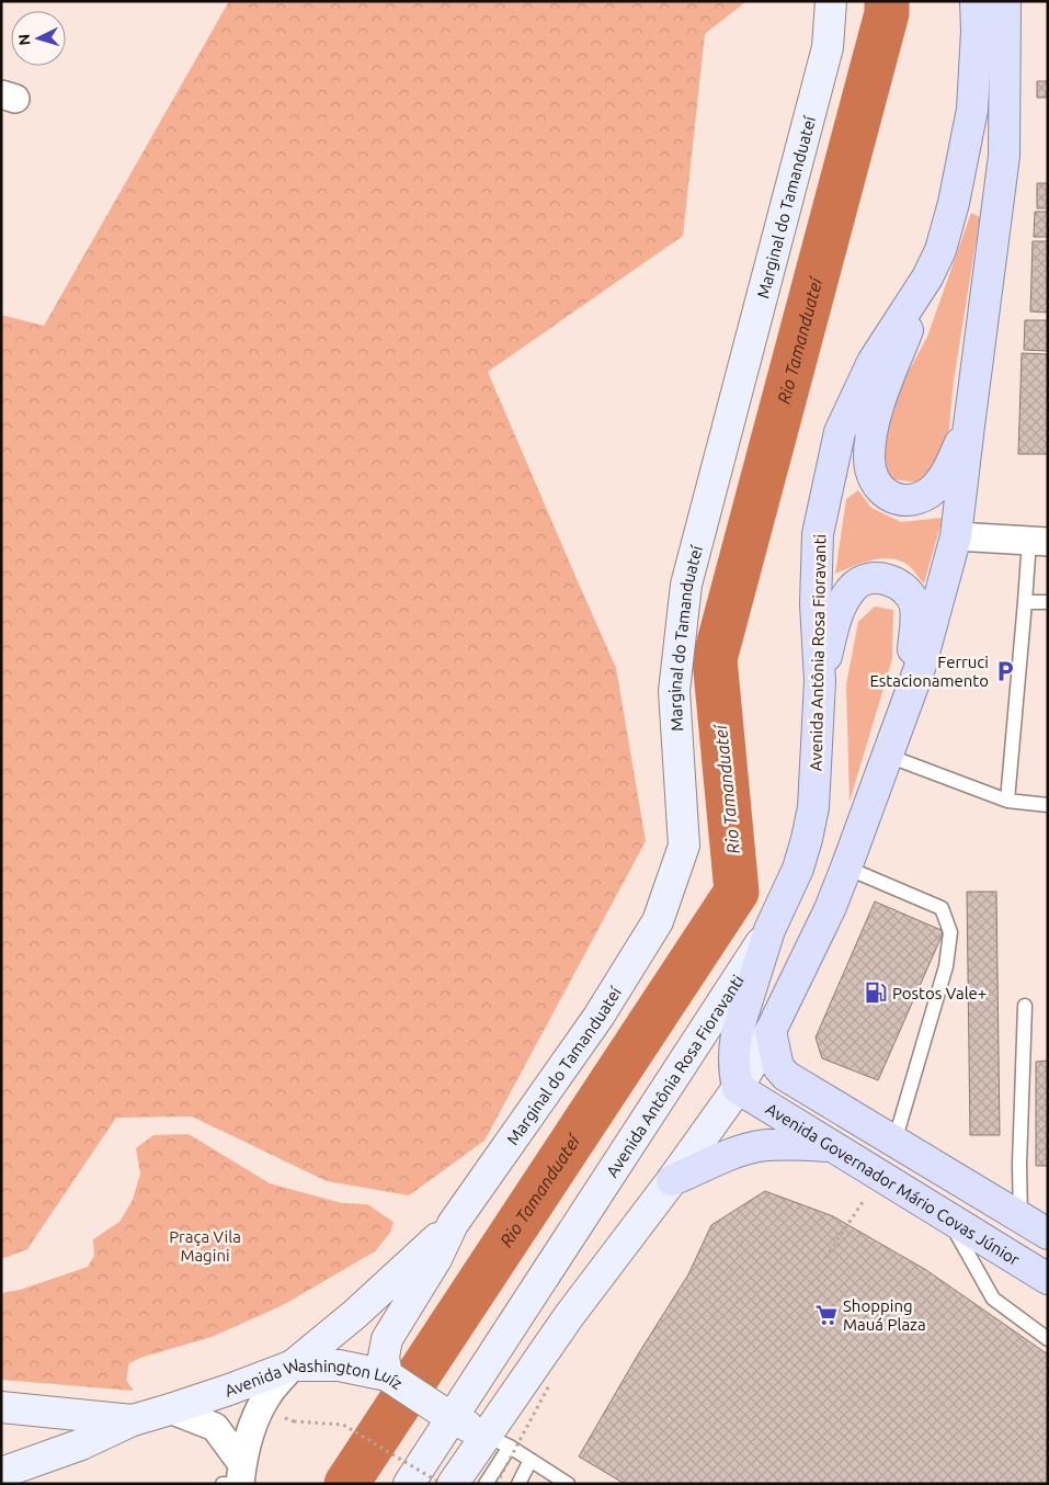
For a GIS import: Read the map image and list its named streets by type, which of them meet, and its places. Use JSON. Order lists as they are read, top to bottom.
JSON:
{
  "streets": {
    "main road": [
      "Marginal do Tamanduateí",
      "Avenida Antônia Rosa Fioravanti",
      "Avenida Governador Mário Covas Júnior",
      "Avenida Washington Luíz"
    ]
  },
  "crossings": [
    ["Marginal do Tamanduateí", "Avenida Washington Luíz"],
    ["Avenida Antônia Rosa Fioravanti", "Avenida Washington Luíz"]
  ],
  "water": ["Rio Tamanduateí"],
  "parks": ["Praça Vila Magini"],
  "places": {
    "parking": ["Ferruci Estacionamento"],
    "fuel station": ["Postos Vale+"],
    "supermarket": ["Shopping Mauá Plaza"]
  },
  "north": "left"
}
